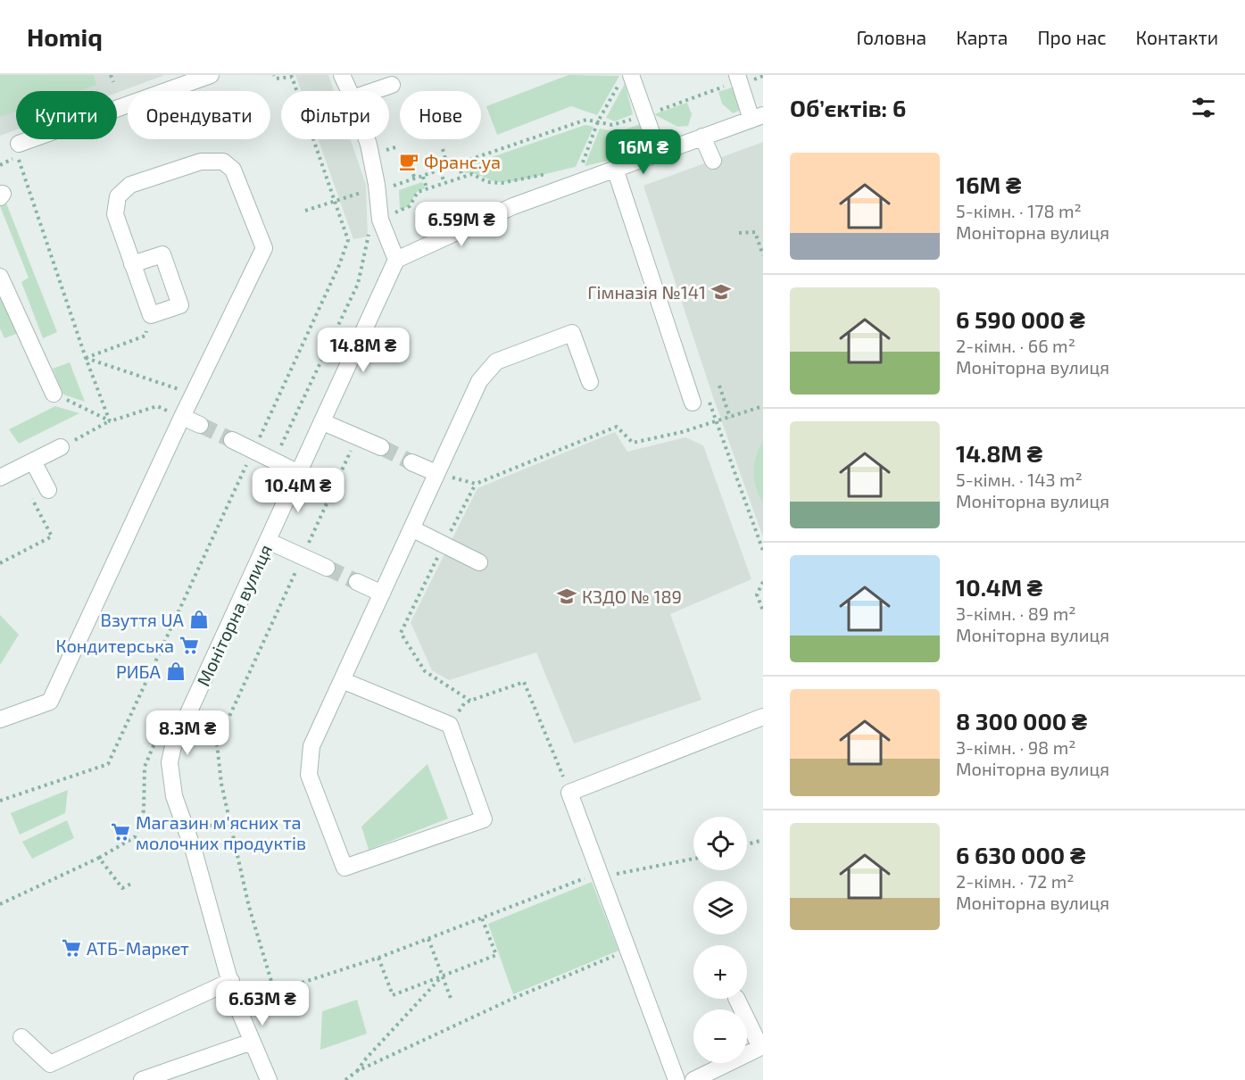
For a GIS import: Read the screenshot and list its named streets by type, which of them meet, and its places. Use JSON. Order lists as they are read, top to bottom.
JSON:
{
  "streets": {
    "street": ["Моніторна вулиця"]
  },
  "places": {
    "cafe": ["Франс.уа"],
    "school or university": ["Гімназія №141", "КЗДО № 189"],
    "shop": ["Взуття UA", "РИБА"],
    "supermarket": ["Кондитерська", "Магазин м'ясних та молочних продуктів", "АТБ-Маркет"]
  },
  "page": {
    "header": "Homiq",
    "nav": [
      "Головна",
      "Карта",
      "Про нас",
      "Контакти"
    ],
    "heading": "Об’єктів: 6",
    "chip": [
      "Купити",
      "Орендувати",
      "Фільтри",
      "Нове"
    ],
    "price": [
      "16M ₴",
      "6.59M ₴",
      "14.8M ₴",
      "10.4M ₴",
      "8.3M ₴",
      "6.63M ₴"
    ],
    "list": [
      {
        "name": "16M ₴",
        "note": "5-кімн. · 178 m² · Моніторна вулиця"
      },
      {
        "name": "6 590 000 ₴",
        "note": "2-кімн. · 66 m² · Моніторна вулиця"
      },
      {
        "name": "14.8M ₴",
        "note": "5-кімн. · 143 m² · Моніторна вулиця"
      },
      {
        "name": "10.4M ₴",
        "note": "3-кімн. · 89 m² · Моніторна вулиця"
      },
      {
        "name": "8 300 000 ₴",
        "note": "3-кімн. · 98 m² · Моніторна вулиця"
      },
      {
        "name": "6 630 000 ₴",
        "note": "2-кімн. · 72 m² · Моніторна вулиця"
      }
    ],
    "map_buttons": ["+", "−"]
  }
}
